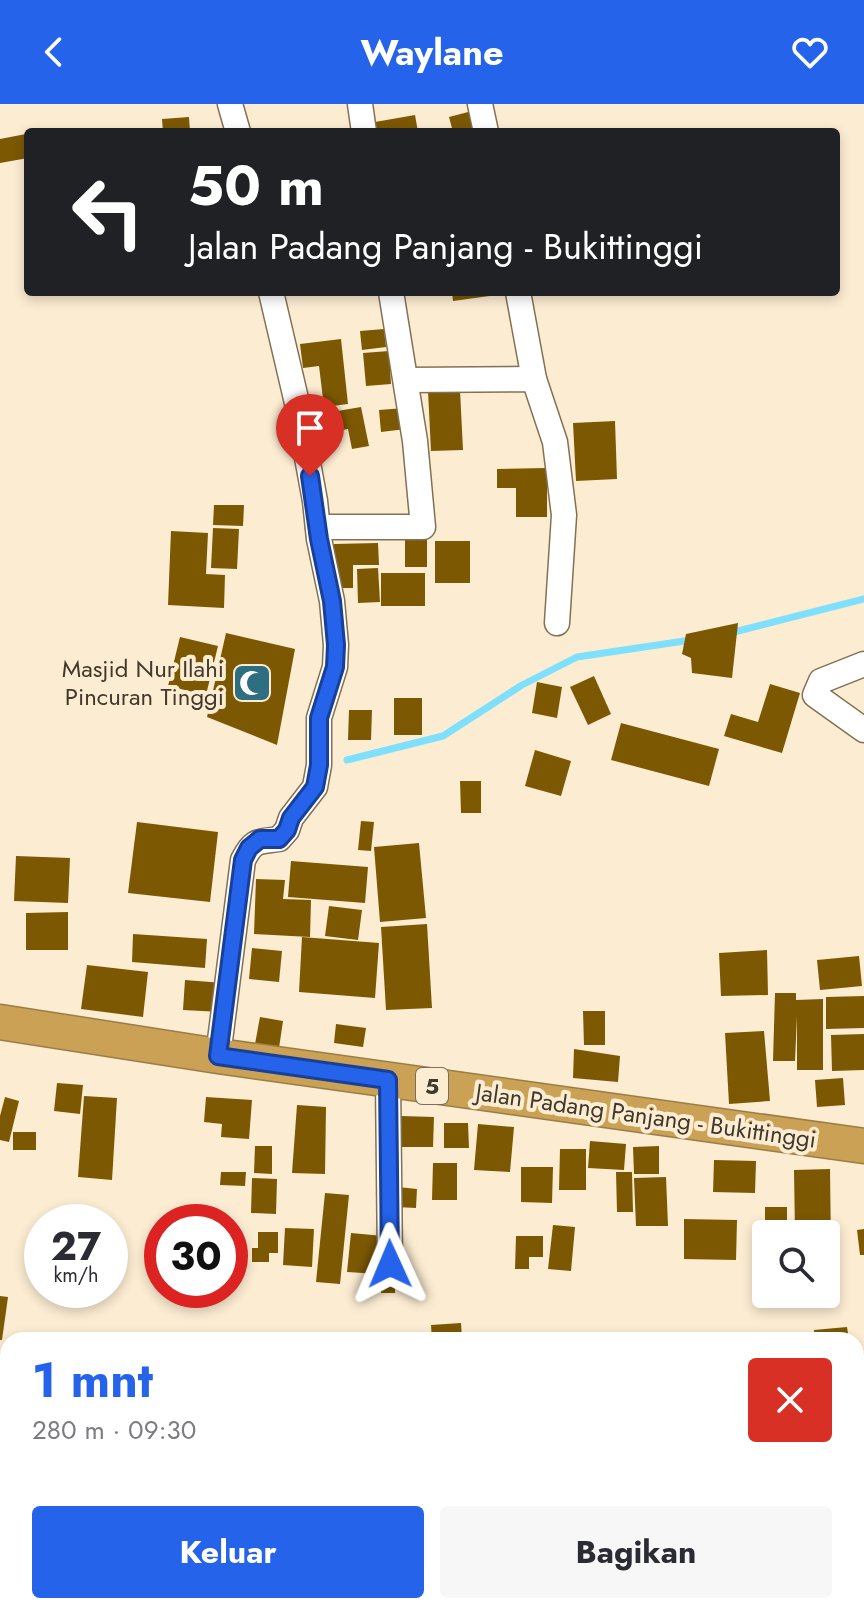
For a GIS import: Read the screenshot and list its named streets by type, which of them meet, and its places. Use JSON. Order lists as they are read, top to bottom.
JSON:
{
  "streets": {
    "highway": ["5", "Jalan Padang Panjang - Bukittinggi"]
  },
  "places": {
    "mosque": ["Masjid Nur Ilahi Pincuran Tinggi"]
  },
  "page": {
    "header": "Waylane",
    "turn": ["50 m", "Jalan Padang Panjang - Bukittinggi"],
    "speed": "27 km/h",
    "limit": "30",
    "heading": ["1 mnt", "280 m · 09:30"],
    "buttons": ["Keluar", "Bagikan"]
  }
}
